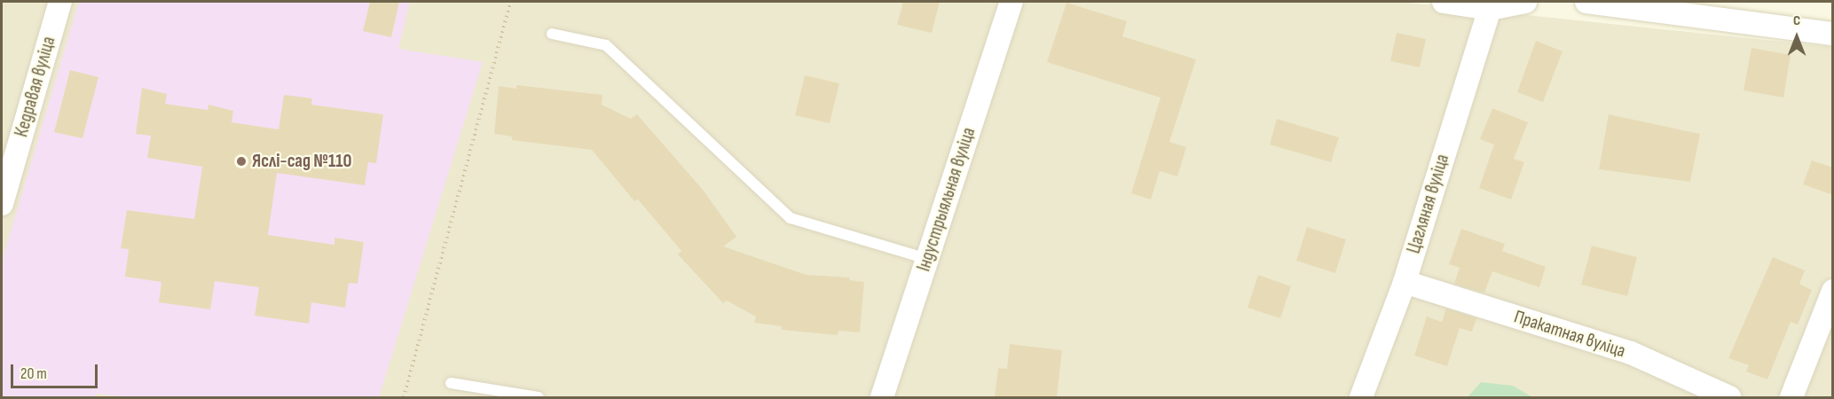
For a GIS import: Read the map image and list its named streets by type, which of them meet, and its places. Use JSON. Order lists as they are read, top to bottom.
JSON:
{
  "streets": {
    "street": [
      "Кедравая вуліца",
      "Індустрыяльная вуліца",
      "Цагляная вуліца",
      "Пракатная вуліца"
    ]
  },
  "crossings": [
    ["Цагляная вуліца", "Пракатная вуліца"]
  ],
  "places": ["Яслі-сад №110"],
  "scale_bar": "20 m",
  "north": "top"
}
